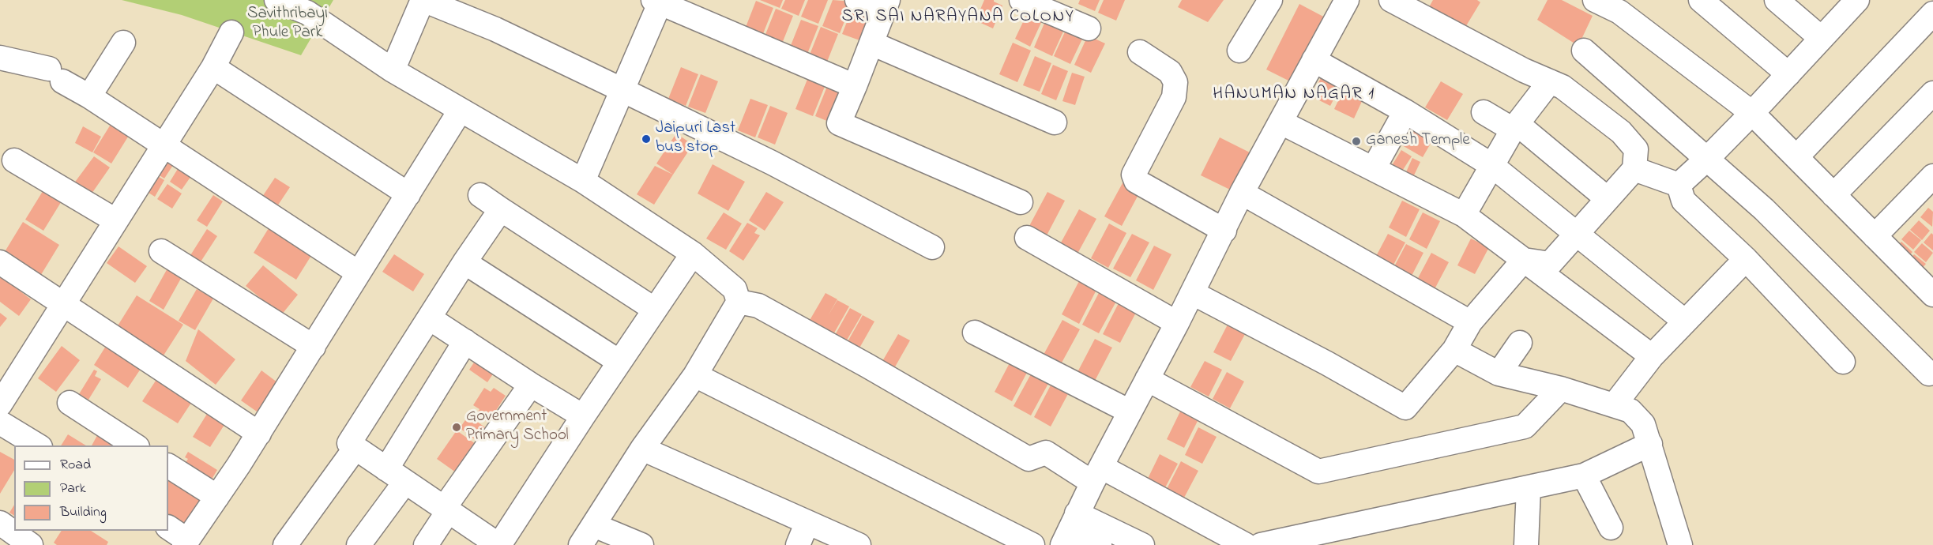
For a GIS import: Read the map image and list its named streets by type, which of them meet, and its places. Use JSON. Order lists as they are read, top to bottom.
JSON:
{
  "districts": ["SRI SAI NARAYANA COLONY", "HANUMAN NAGAR 1"],
  "parks": ["Savithribayi Phule Park"],
  "places": ["Jaipuri Last bus stop", "Ganesh Temple", "Government Primary School"],
  "legend": ["Road", "Park", "Building"]
}
